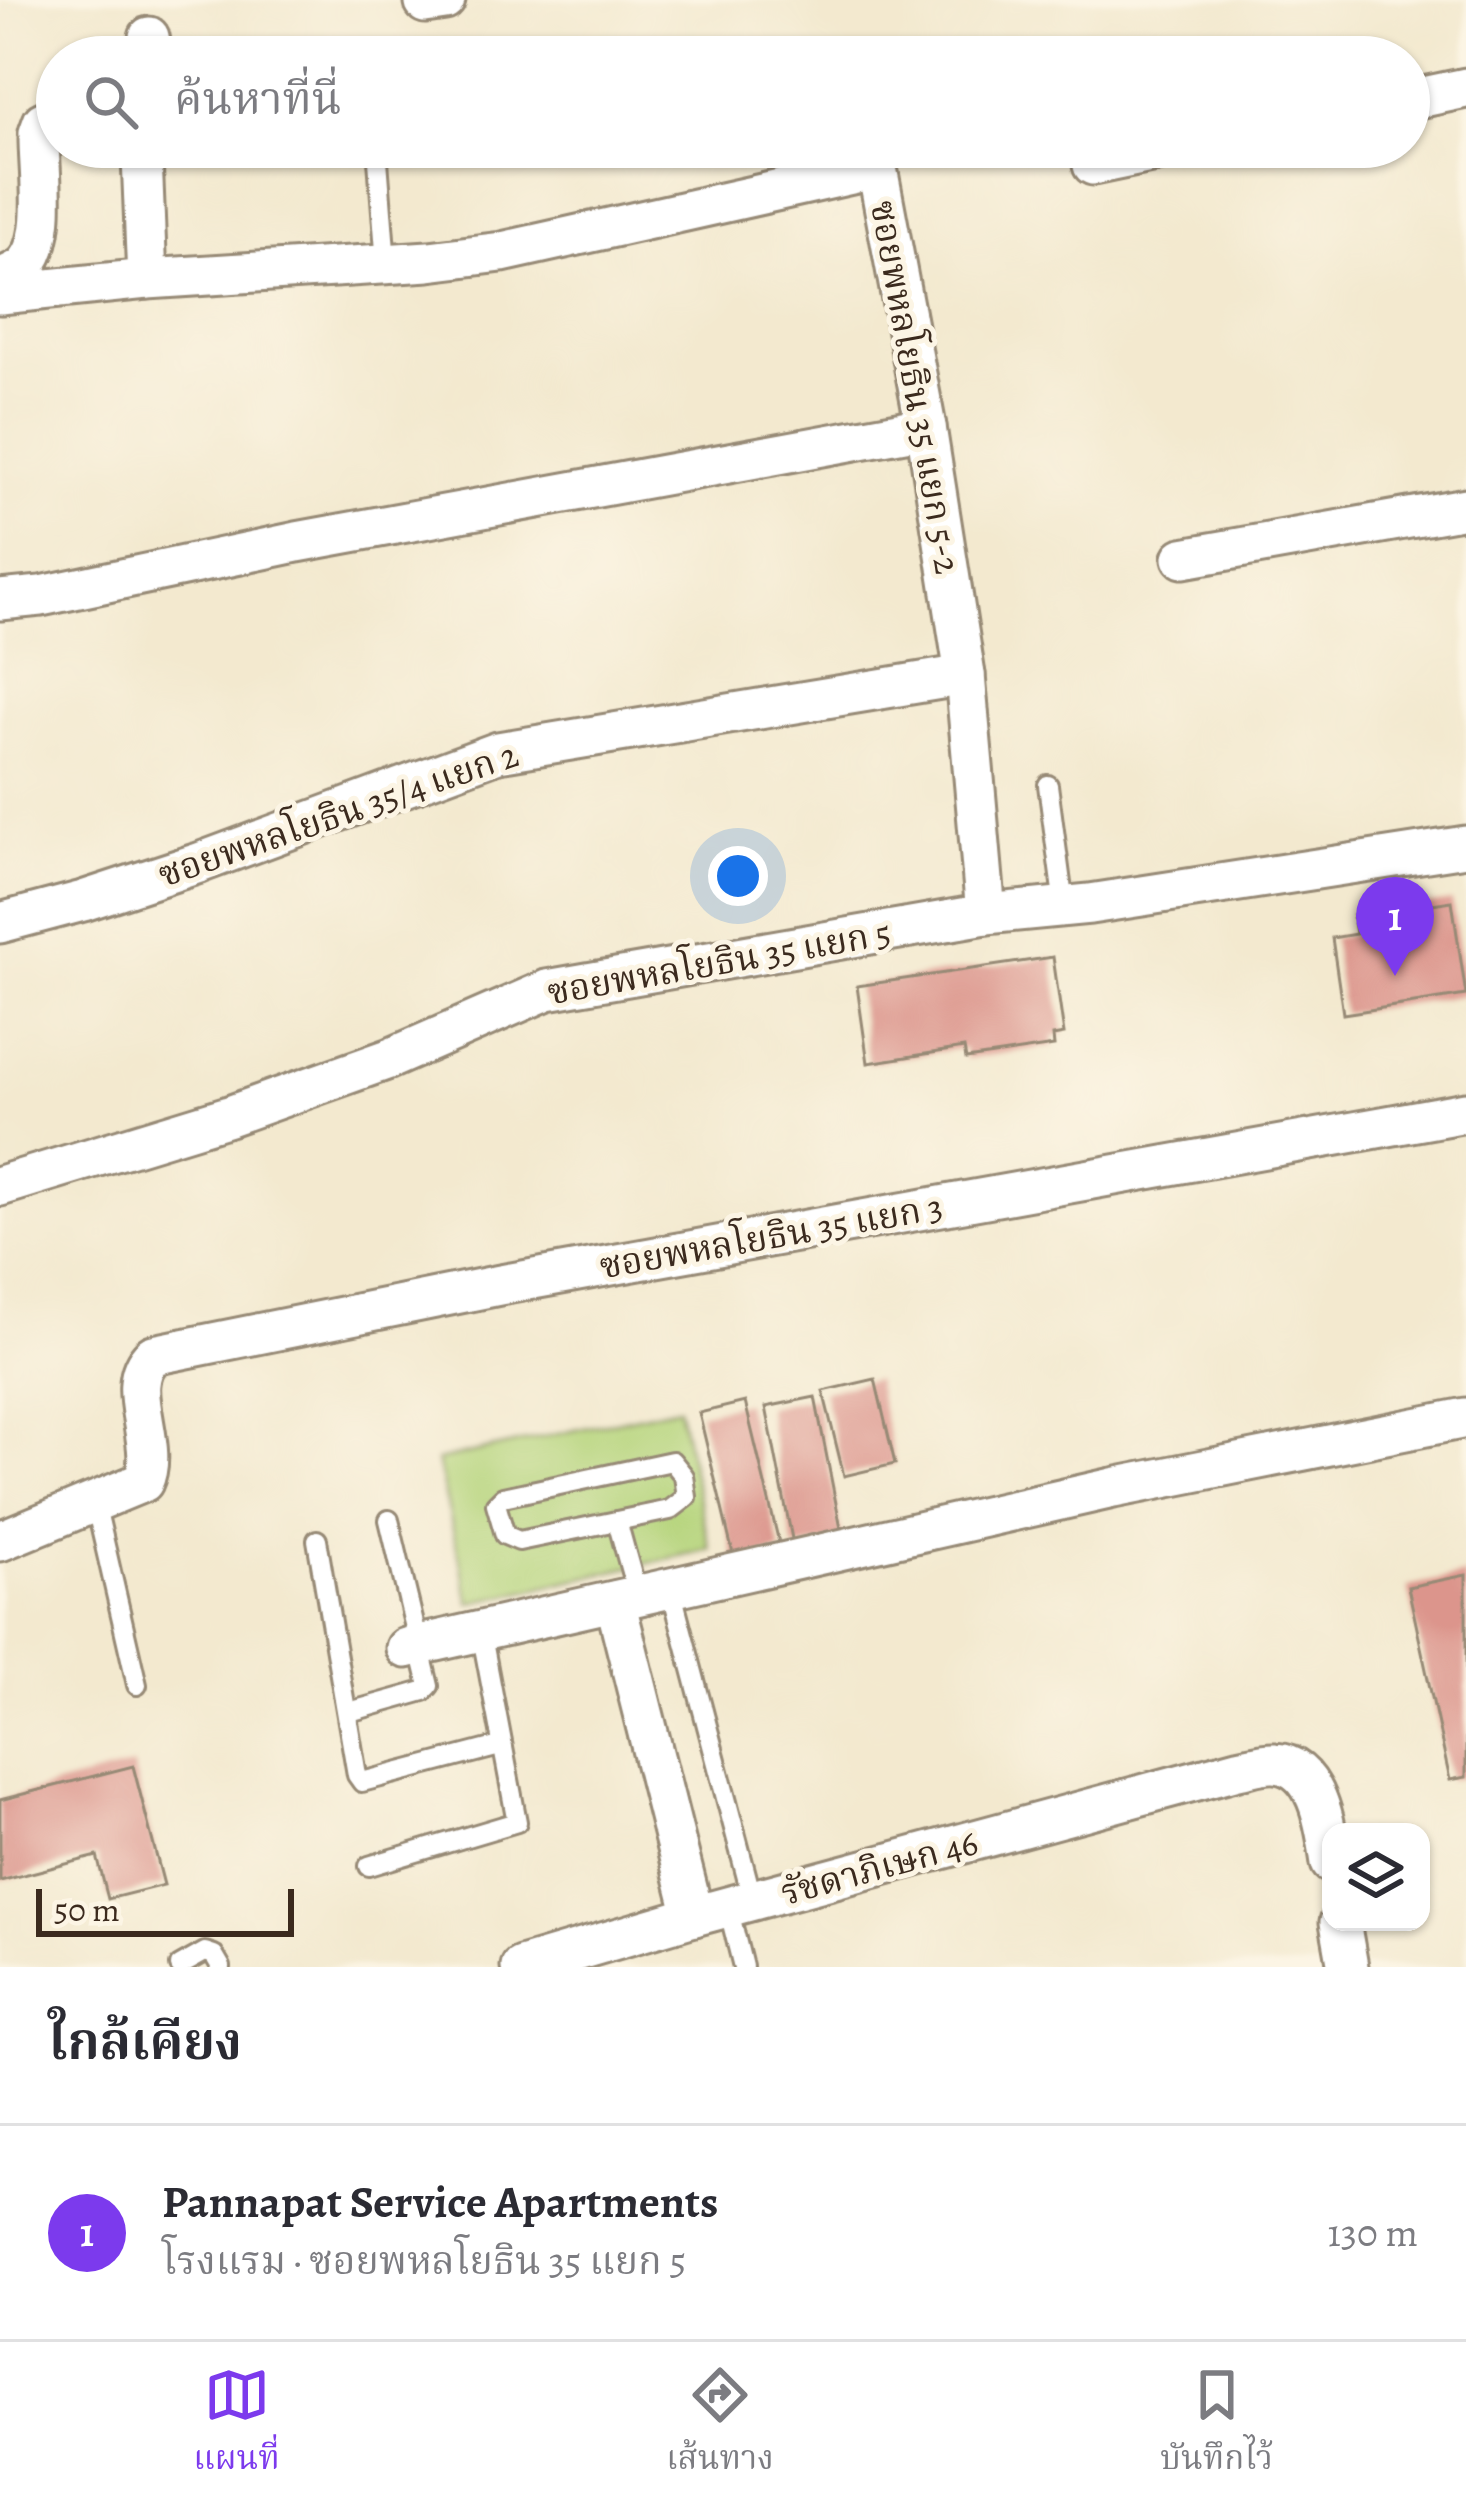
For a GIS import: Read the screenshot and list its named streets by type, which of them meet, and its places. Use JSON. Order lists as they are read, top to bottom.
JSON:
{
  "streets": {
    "street": [
      "ซอยพหลโยธิน 35 แยก 5-2",
      "ซอยพหลโยธิน 35/4 แยก 2",
      "ซอยพหลโยธิน 35 แยก 5",
      "ซอยพหลโยธิน 35 แยก 3",
      "รัชดาภิเษก 46"
    ]
  },
  "crossings": [
    ["ซอยพหลโยธิน 35 แยก 5-2", "ซอยพหลโยธิน 35/4 แยก 2"],
    ["ซอยพหลโยธิน 35 แยก 5-2", "ซอยพหลโยธิน 35 แยก 5"]
  ],
  "scale_bar": "50 m",
  "page": {
    "search": "ค้นหาที่นี่",
    "pins": "1",
    "scale": "50 m",
    "heading": "ใกล้เคียง",
    "list": [
      {
        "mark": "1",
        "name": "Pannapat Service Apartments",
        "note": "โรงแรม · ซอยพหลโยธิน 35 แยก 5",
        "value": "130 m"
      }
    ],
    "nav": ["แผนที่", "เส้นทาง", "บันทึกไว้"]
  }
}
